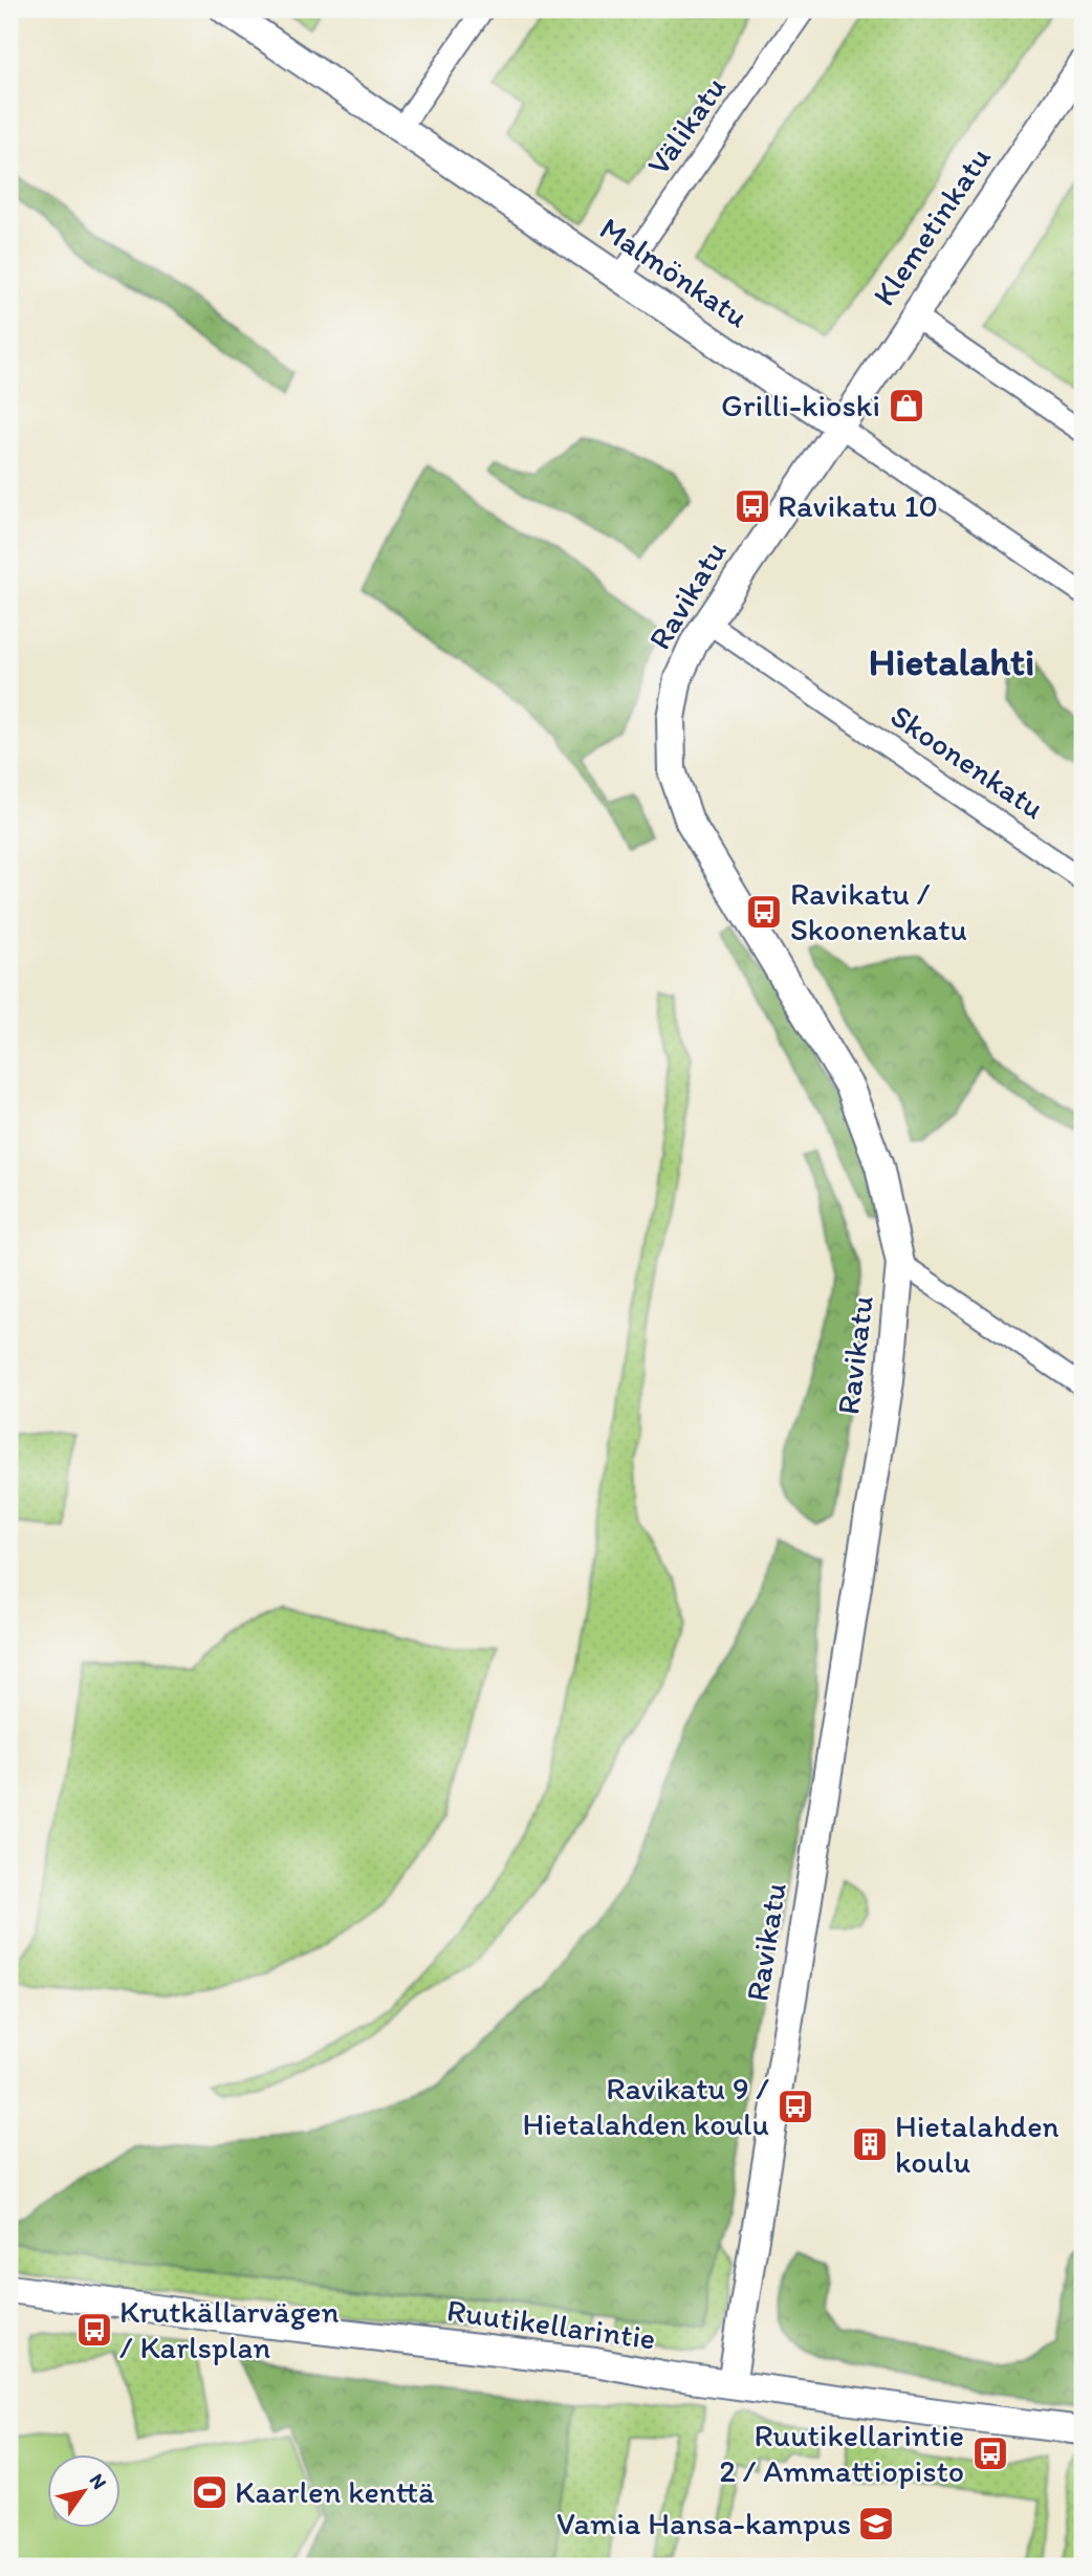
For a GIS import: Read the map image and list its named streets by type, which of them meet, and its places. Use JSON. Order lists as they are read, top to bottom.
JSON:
{
  "streets": {
    "street": [
      "Välikatu",
      "Klemetinkatu",
      "Malmönkatu",
      "Ravikatu",
      "Skoonenkatu",
      "Ruutikellarintie"
    ]
  },
  "crossings": [
    ["Välikatu", "Malmönkatu"],
    ["Klemetinkatu", "Malmönkatu"],
    ["Klemetinkatu", "Ravikatu"],
    ["Malmönkatu", "Ravikatu"],
    ["Ravikatu", "Skoonenkatu"],
    ["Ravikatu", "Ruutikellarintie"]
  ],
  "districts": ["Hietalahti"],
  "places": {
    "shop": ["Grilli-kioski"],
    "bus stop": [
      "Ravikatu 10",
      "Ravikatu / Skoonenkatu",
      "Ravikatu 9 / Hietalahden koulu",
      "Krutkällarvägen / Karlsplan",
      "Ruutikellarintie 2 / Ammattiopisto"
    ],
    "building": ["Hietalahden koulu"],
    "sports": ["Kaarlen kenttä"],
    "school or university": ["Vamia Hansa-kampus"]
  },
  "north": "top right"
}
